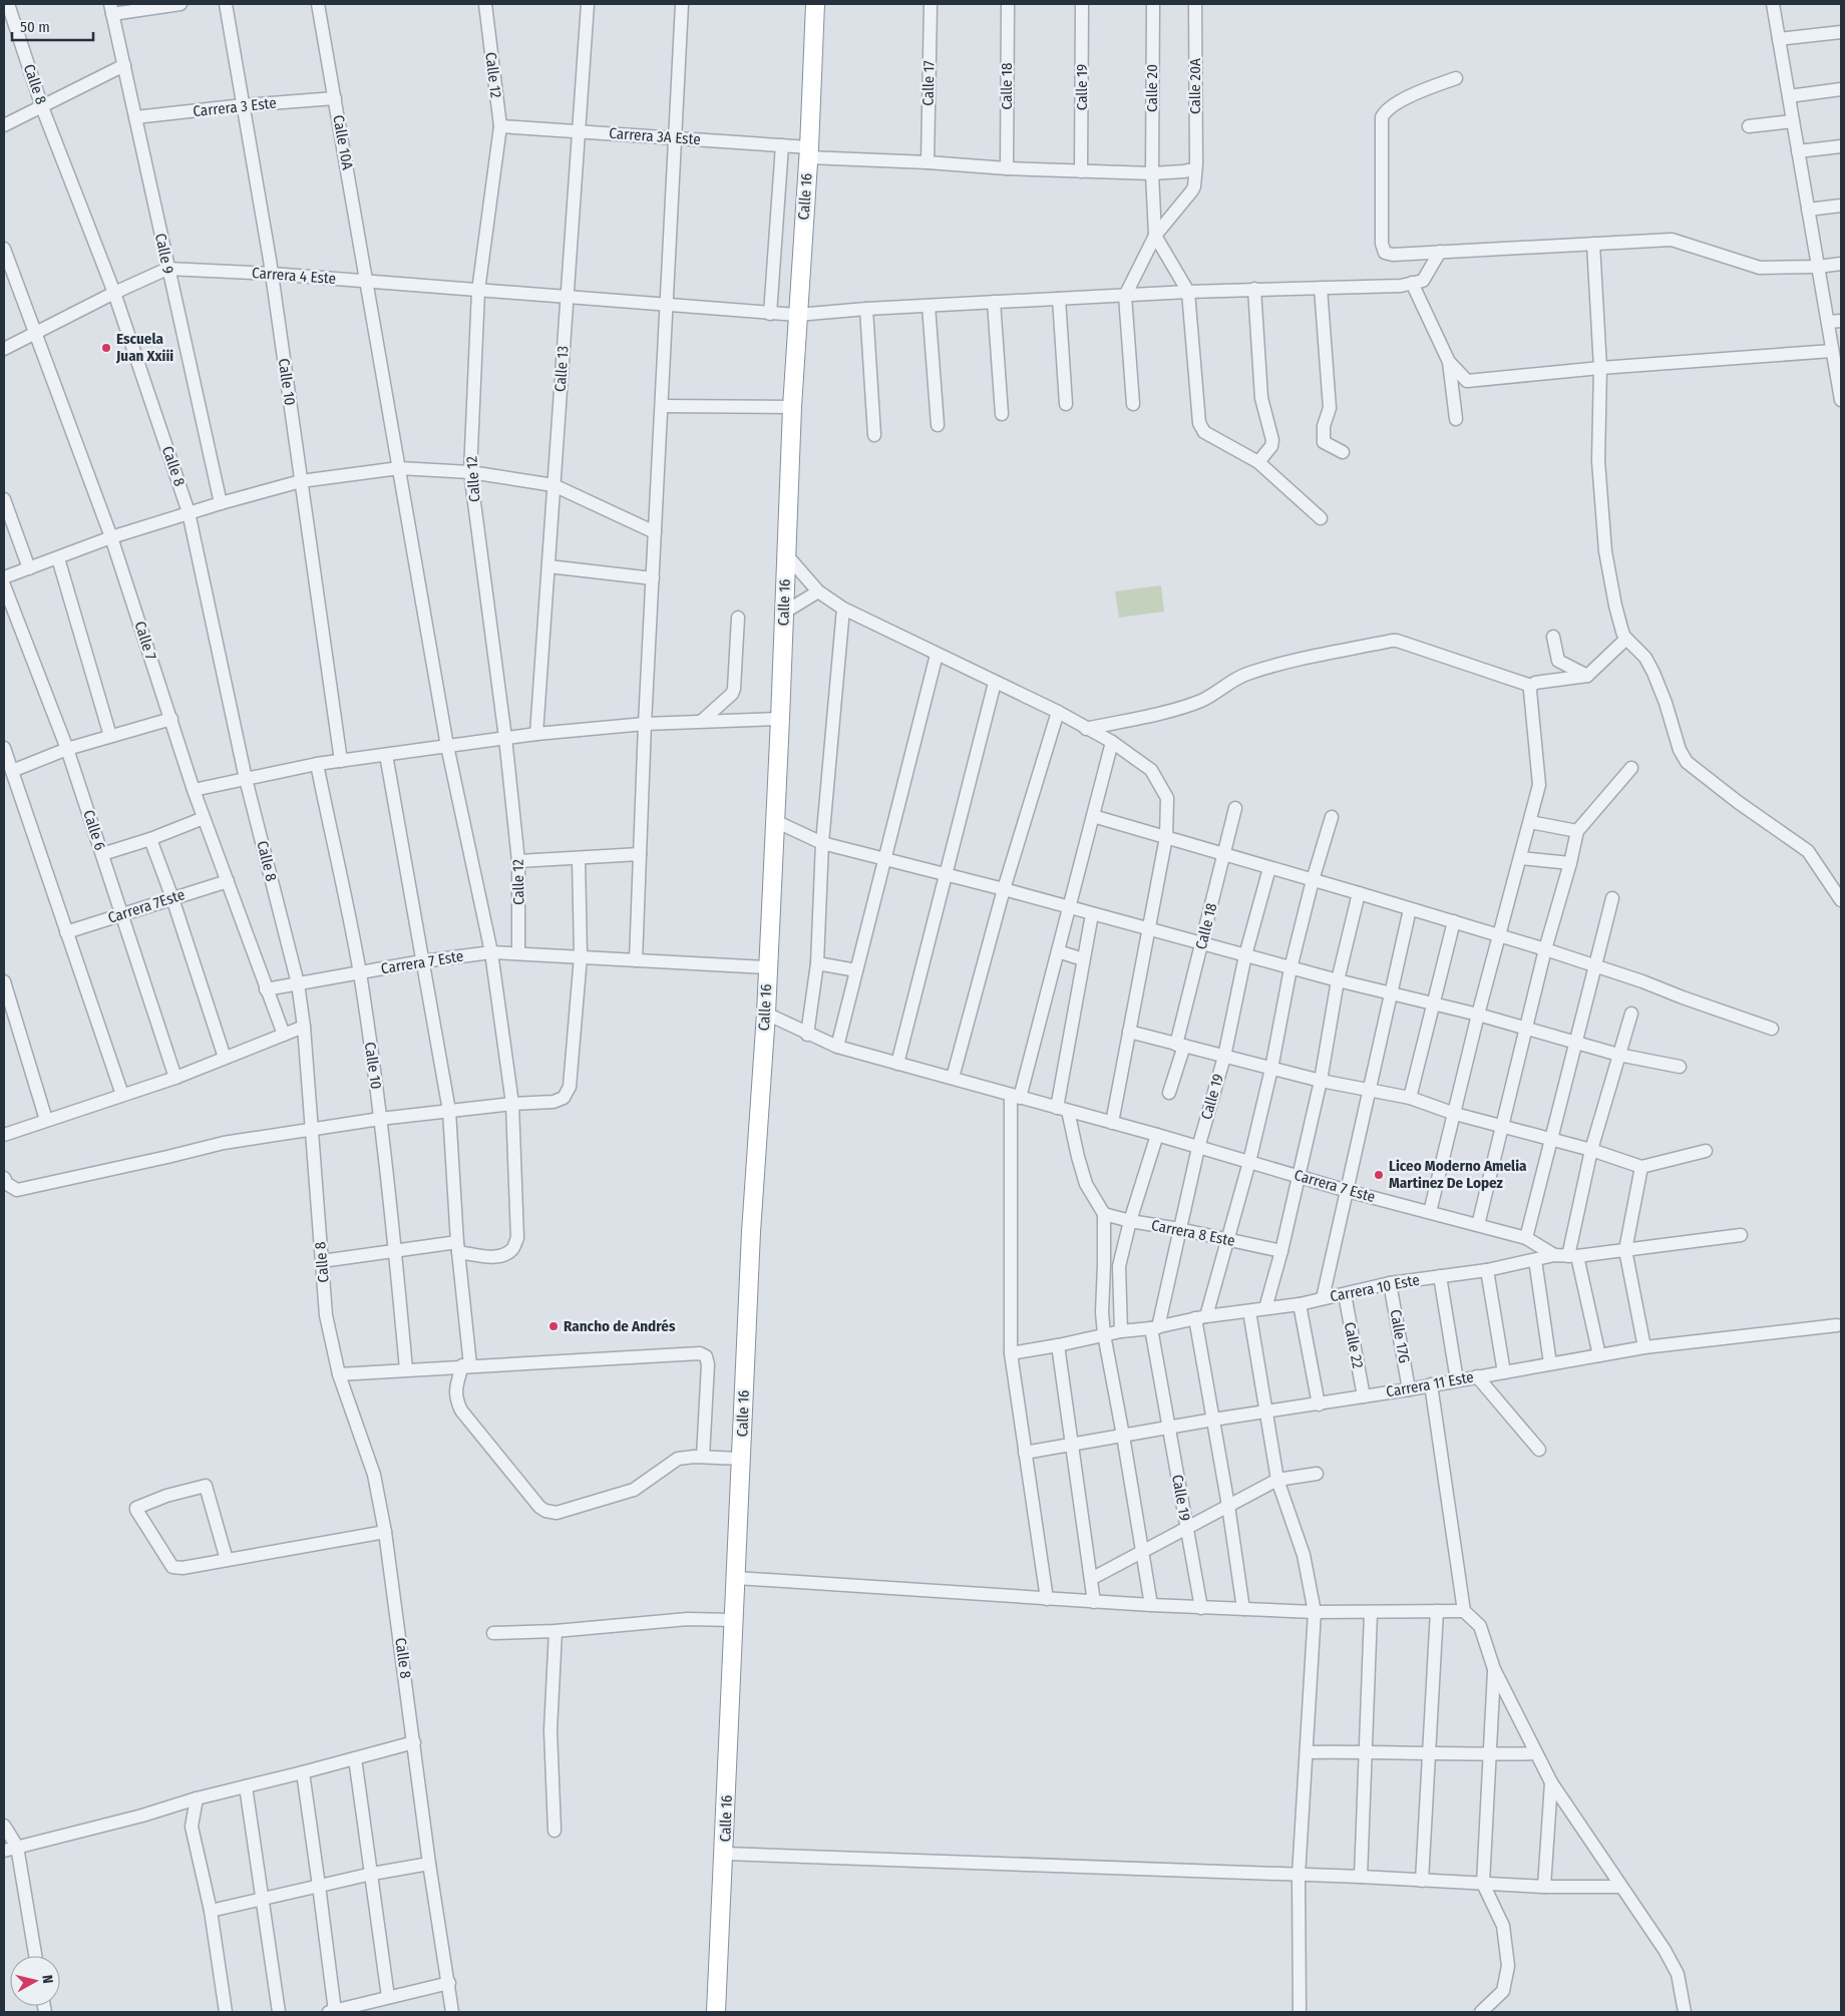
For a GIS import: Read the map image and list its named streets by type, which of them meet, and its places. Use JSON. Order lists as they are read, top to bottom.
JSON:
{
  "streets": {
    "highway": ["Calle 16"],
    "street": [
      "Calle 12",
      "Calle 17",
      "Calle 8",
      "Calle 18",
      "Calle 20A",
      "Calle 19",
      "Calle 20",
      "Carrera 3 Este",
      "Carrera 3A Este",
      "Calle 10A",
      "Calle 9",
      "Carrera 4 Este",
      "Calle 13",
      "Calle 10",
      "Calle 7",
      "Calle 6",
      "Carrera 7Este",
      "Carrera 7 Este",
      "Carrera 8 Este",
      "Carrera 10 Este",
      "Calle 17G",
      "Calle 22",
      "Carrera 11 Este"
    ]
  },
  "crossings": [
    ["Calle 12", "Carrera 3A Este"],
    ["Calle 12", "Carrera 4 Este"],
    ["Calle 12", "Carrera 7 Este"],
    ["Calle 17", "Carrera 3A Este"],
    ["Calle 8", "Carrera 4 Este"],
    ["Calle 8", "Carrera 7 Este"],
    ["Calle 18", "Carrera 3A Este"],
    ["Calle 20A", "Calle 20"],
    ["Calle 20A", "Carrera 3A Este"],
    ["Calle 20A", "Carrera 4 Este"],
    ["Calle 19", "Carrera 3A Este"],
    ["Calle 19", "Carrera 7 Este"],
    ["Calle 19", "Carrera 8 Este"],
    ["Calle 19", "Carrera 10 Este"],
    ["Calle 19", "Carrera 11 Este"],
    ["Calle 20", "Carrera 3A Este"],
    ["Carrera 3 Este", "Calle 10A"],
    ["Carrera 3 Este", "Calle 9"],
    ["Carrera 3 Este", "Calle 10"],
    ["Carrera 3A Este", "Calle 16"],
    ["Carrera 3A Este", "Calle 13"],
    ["Calle 10A", "Carrera 4 Este"],
    ["Calle 10A", "Carrera 7 Este"],
    ["Calle 16", "Carrera 4 Este"],
    ["Calle 16", "Carrera 7 Este"],
    ["Calle 9", "Carrera 4 Este"],
    ["Carrera 4 Este", "Calle 13"],
    ["Carrera 4 Este", "Calle 10"],
    ["Carrera 4 Este", "Calle 7"],
    ["Calle 10", "Carrera 7 Este"],
    ["Calle 7", "Carrera 7Este"],
    ["Calle 7", "Carrera 7 Este"],
    ["Calle 6", "Carrera 7Este"],
    ["Carrera 7 Este", "Carrera 10 Este"],
    ["Carrera 10 Este", "Calle 17G"],
    ["Carrera 10 Este", "Calle 22"],
    ["Calle 17G", "Carrera 11 Este"],
    ["Calle 22", "Carrera 11 Este"]
  ],
  "places": ["Escuela Juan Xxiii", "Liceo Moderno Amelia Martinez De Lopez", "Rancho de Andrés"],
  "scale_bar": "50 m",
  "north": "right"
}
